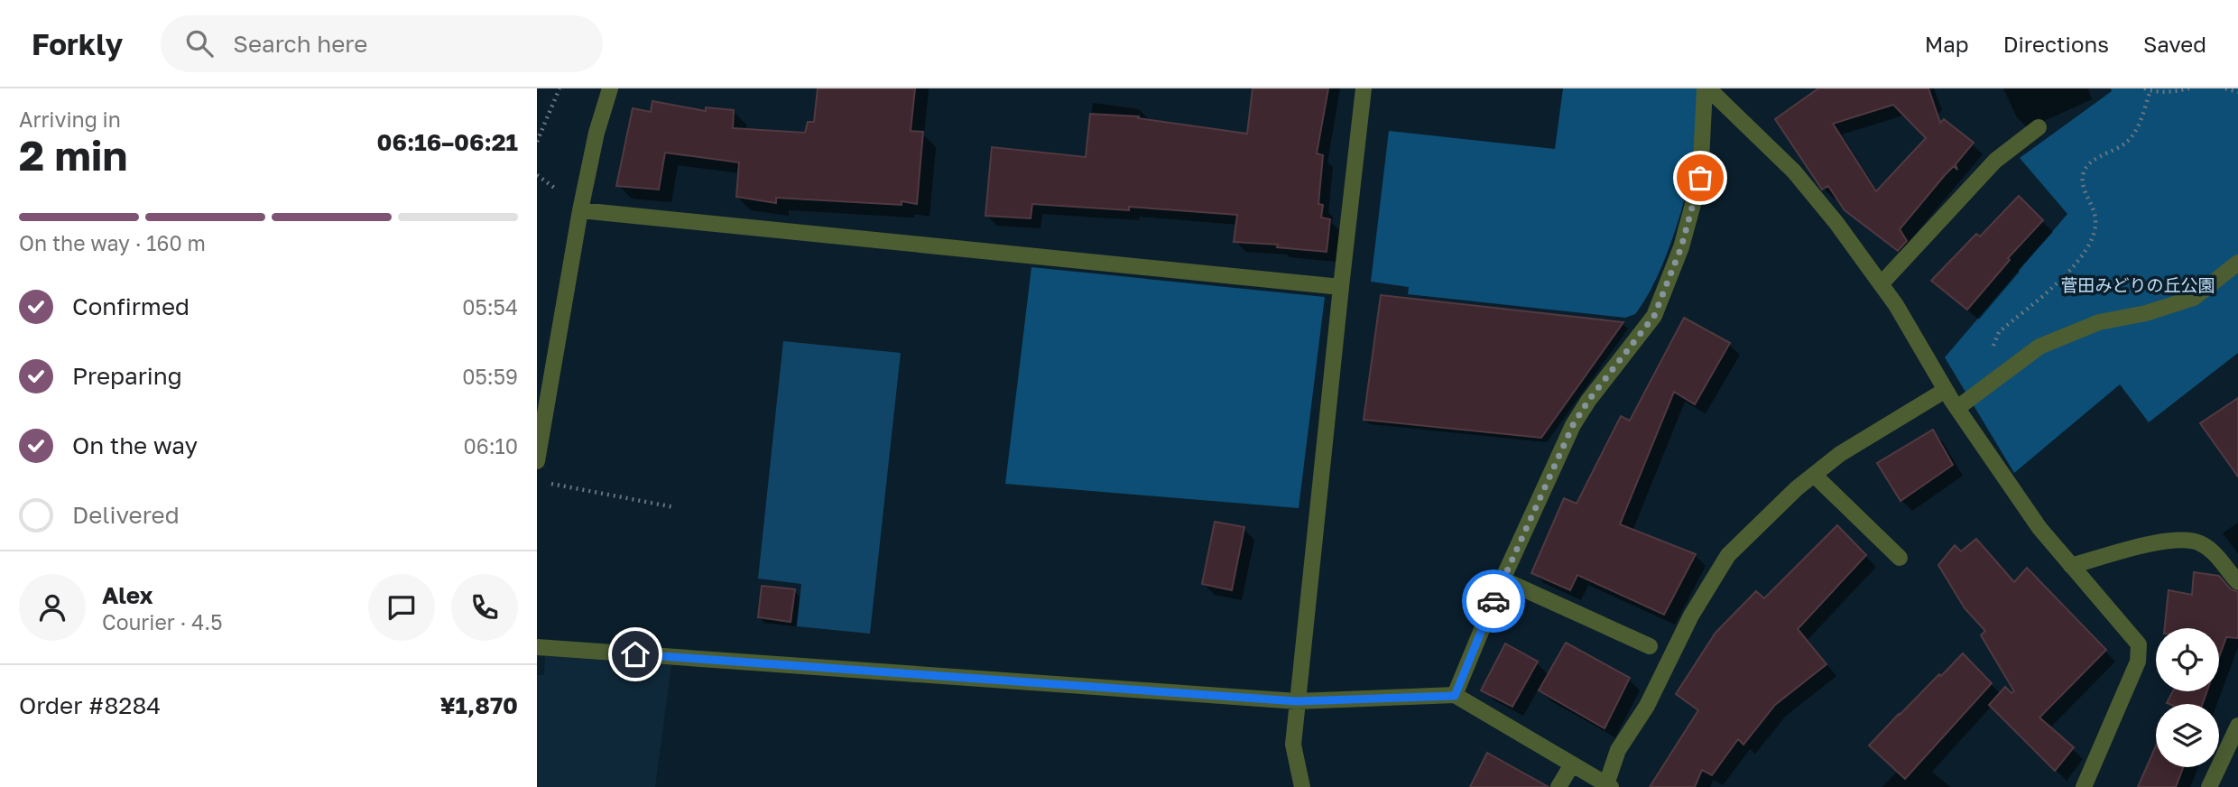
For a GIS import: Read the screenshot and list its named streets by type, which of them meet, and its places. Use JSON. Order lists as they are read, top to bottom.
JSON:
{
  "parks": ["菅田みどりの丘公園"],
  "page": {
    "header": "Forkly",
    "search": "Search here",
    "nav": ["Map", "Directions", "Saved"],
    "heading": ["2 min", "Arriving in", "06:16–06:21"],
    "panel": [
      "Alex",
      "Courier · 4.5",
      "Order #8284",
      "¥1,870"
    ],
    "bar": "On the way · 160 m",
    "list": [
      ["Confirmed", "05:54"],
      ["Preparing", "05:59"],
      ["On the way", "06:10"],
      "Delivered"
    ]
  }
}
